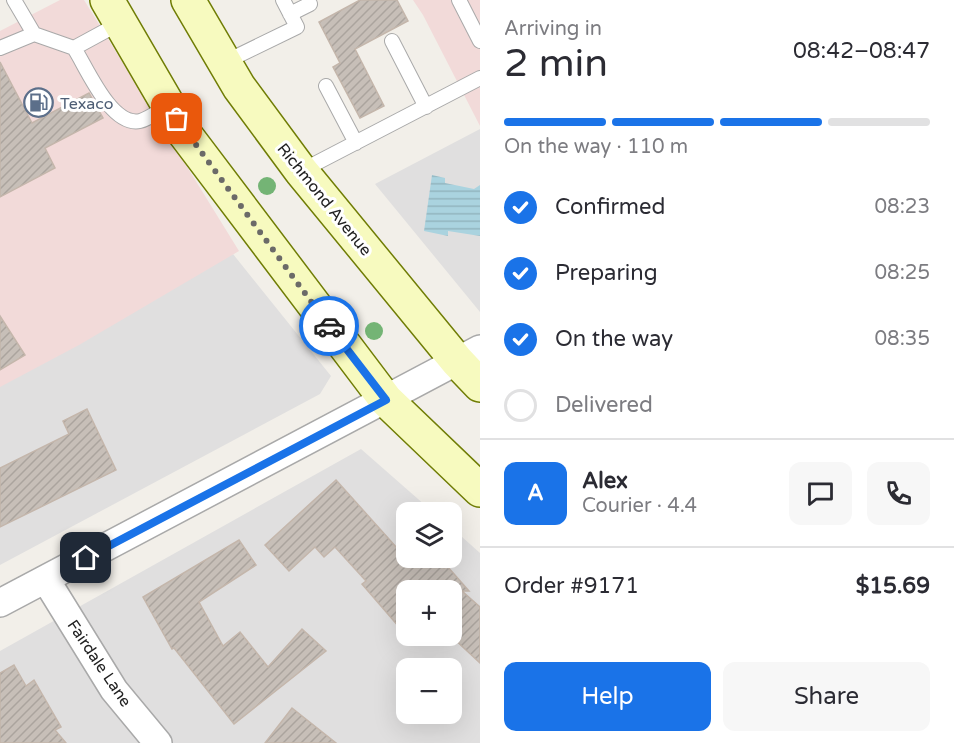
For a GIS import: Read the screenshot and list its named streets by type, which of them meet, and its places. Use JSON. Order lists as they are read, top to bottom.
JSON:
{
  "streets": {
    "main road": ["Richmond Avenue"],
    "street": ["Fairdale Lane"]
  },
  "places": {
    "fuel station": ["Texaco"]
  },
  "page": {
    "heading": ["2 min", "Arriving in", "08:42–08:47"],
    "panel": [
      "Alex",
      "Courier · 4.4",
      "Order #9171",
      "$15.69"
    ],
    "bar": "On the way · 110 m",
    "list": [
      ["Confirmed", "08:23"],
      ["Preparing", "08:25"],
      ["On the way", "08:35"],
      "Delivered"
    ],
    "round": "A",
    "map_buttons": ["+", "−"],
    "buttons": ["Help", "Share"]
  }
}
